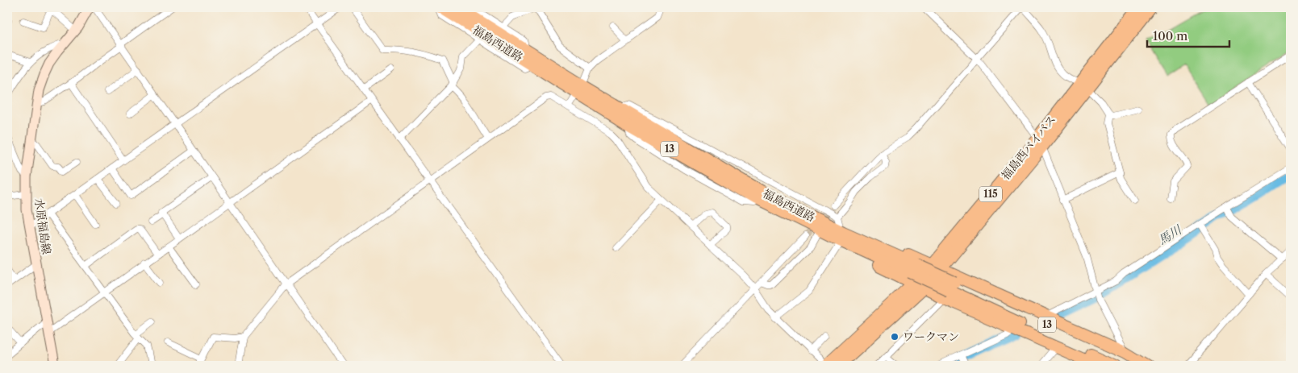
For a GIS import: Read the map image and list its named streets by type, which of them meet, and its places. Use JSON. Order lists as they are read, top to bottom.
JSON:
{
  "streets": {
    "highway": [
      "福島西道路",
      "福島西バイパス",
      "13",
      "115"
    ],
    "main road": ["水原福島線"]
  },
  "water": ["馬川"],
  "places": ["ワークマン"],
  "scale_bar": "100 m"
}
